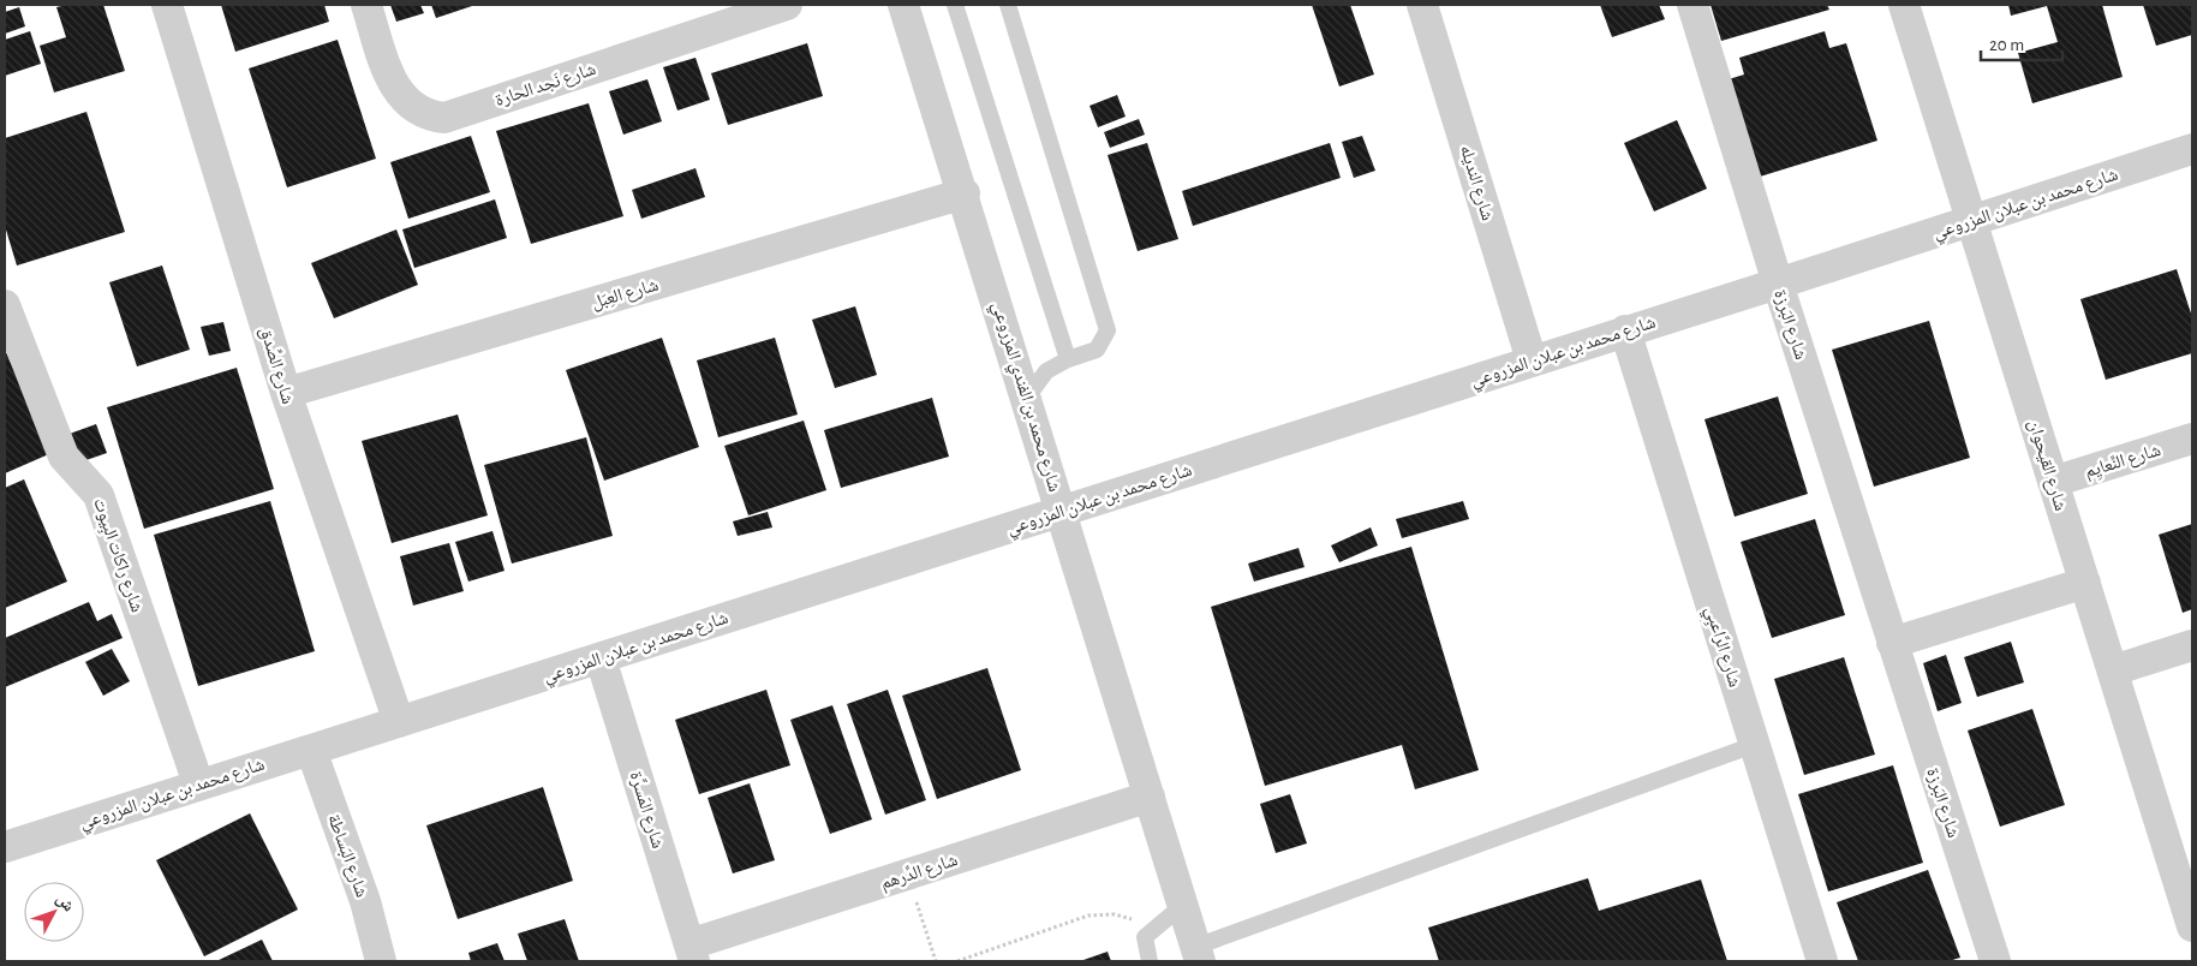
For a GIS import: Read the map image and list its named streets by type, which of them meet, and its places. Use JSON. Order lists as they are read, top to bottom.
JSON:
{
  "streets": {
    "street": [
      "شارع نَجد الحارة",
      "شارع النديله",
      "شارع محمد بن عبلان المزروعي",
      "شارع العِبَل",
      "شارع البَرزة",
      "شارع الصِّدق",
      "شارع محمد بن الفندي المزروعي",
      "شارع النَّعايِم",
      "شارع القيحوان",
      "شارع راكات البِيوت",
      "شارع الرَّاعبِي",
      "شارع المَسرَّة",
      "شارع البَساطة",
      "شارع الدِّرهم"
    ]
  },
  "crossings": [
    ["شارع النديله", "شارع محمد بن عبلان المزروعي"],
    ["شارع محمد بن عبلان المزروعي", "شارع البَرزة"],
    ["شارع محمد بن عبلان المزروعي", "شارع الصِّدق"],
    ["شارع محمد بن عبلان المزروعي", "شارع محمد بن الفندي المزروعي"],
    ["شارع محمد بن عبلان المزروعي", "شارع القيحوان"],
    ["شارع محمد بن عبلان المزروعي", "شارع راكات البِيوت"],
    ["شارع محمد بن عبلان المزروعي", "شارع الرَّاعبِي"],
    ["شارع محمد بن عبلان المزروعي", "شارع المَسرَّة"],
    ["شارع محمد بن عبلان المزروعي", "شارع البَساطة"],
    ["شارع العِبَل", "شارع الصِّدق"],
    ["شارع العِبَل", "شارع محمد بن الفندي المزروعي"],
    ["شارع محمد بن الفندي المزروعي", "شارع الدِّرهم"],
    ["شارع النَّعايِم", "شارع القيحوان"],
    ["شارع المَسرَّة", "شارع الدِّرهم"]
  ],
  "scale_bar": "20 m",
  "north": "top right"
}
